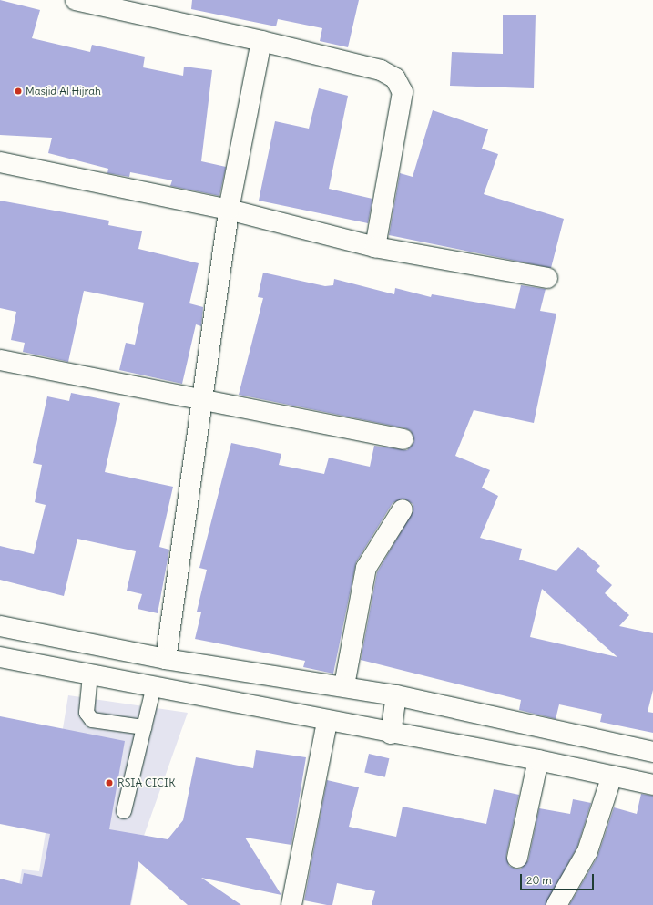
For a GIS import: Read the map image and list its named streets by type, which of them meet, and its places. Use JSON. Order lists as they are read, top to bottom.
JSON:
{
  "places": ["Masjid Al Hijrah", "RSIA CICIK"],
  "scale_bar": "20 m"
}
